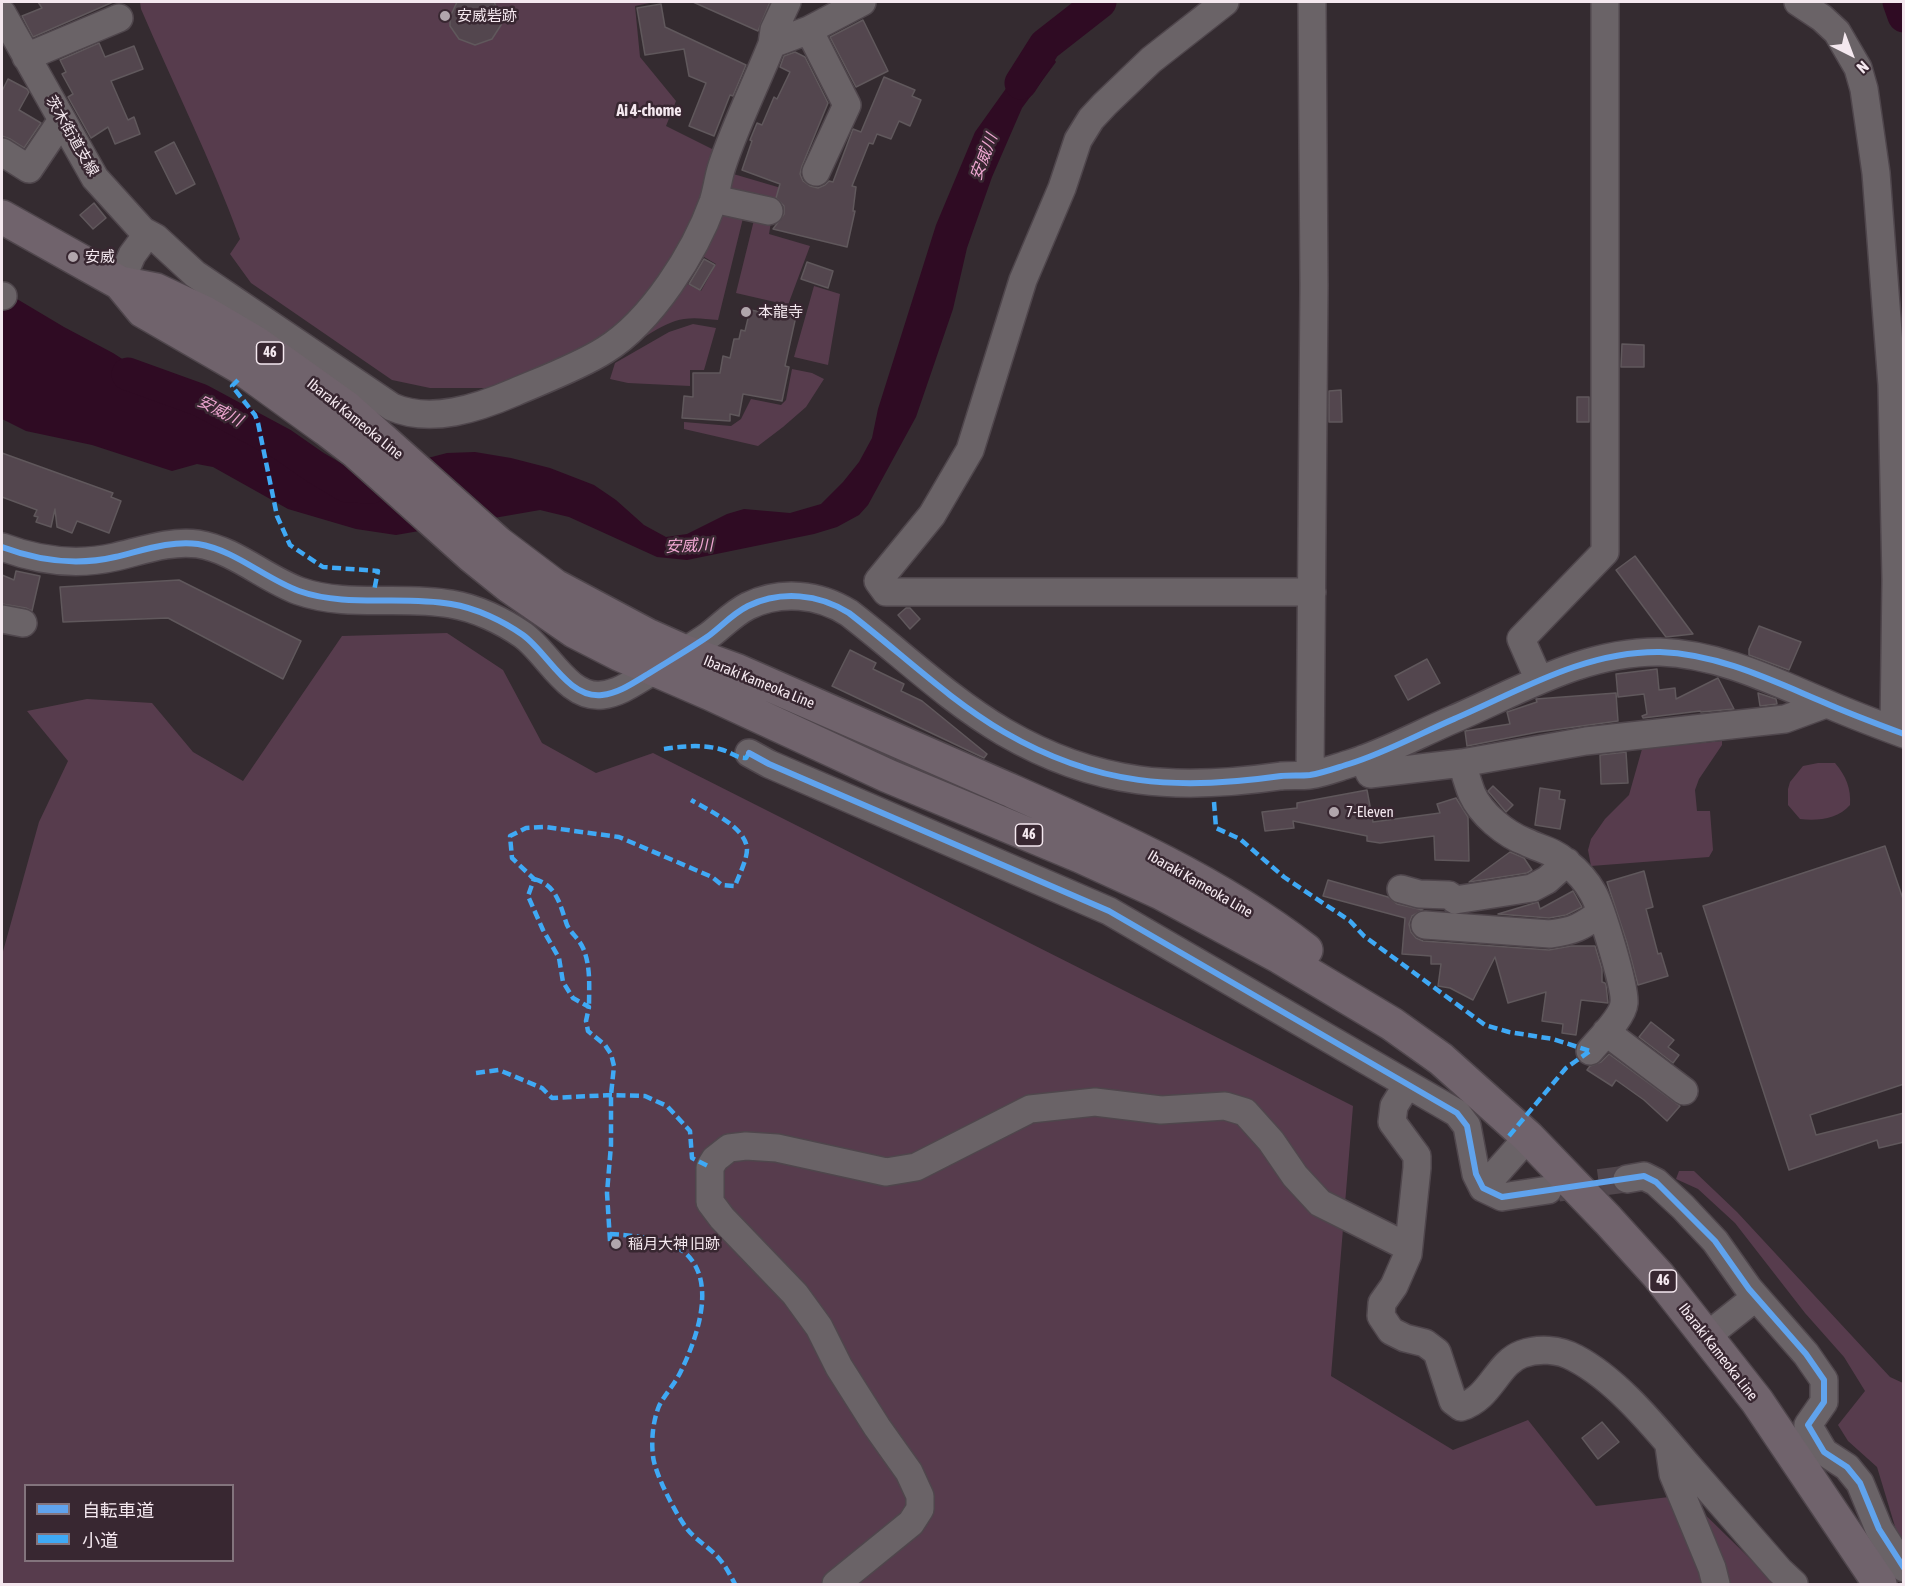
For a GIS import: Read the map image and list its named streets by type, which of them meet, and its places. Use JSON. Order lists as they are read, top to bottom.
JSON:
{
  "streets": {
    "main road": ["46", "Ibaraki Kameoka Line"],
    "street": ["茨木街道支線"]
  },
  "districts": ["Ai 4-chome"],
  "water": ["安威川"],
  "places": [
    "安威砦跡",
    "安威",
    "本龍寺",
    "7-Eleven",
    "稲月大神 旧跡"
  ],
  "legend": ["自転車道", "小道"],
  "north": "bottom right"
}
